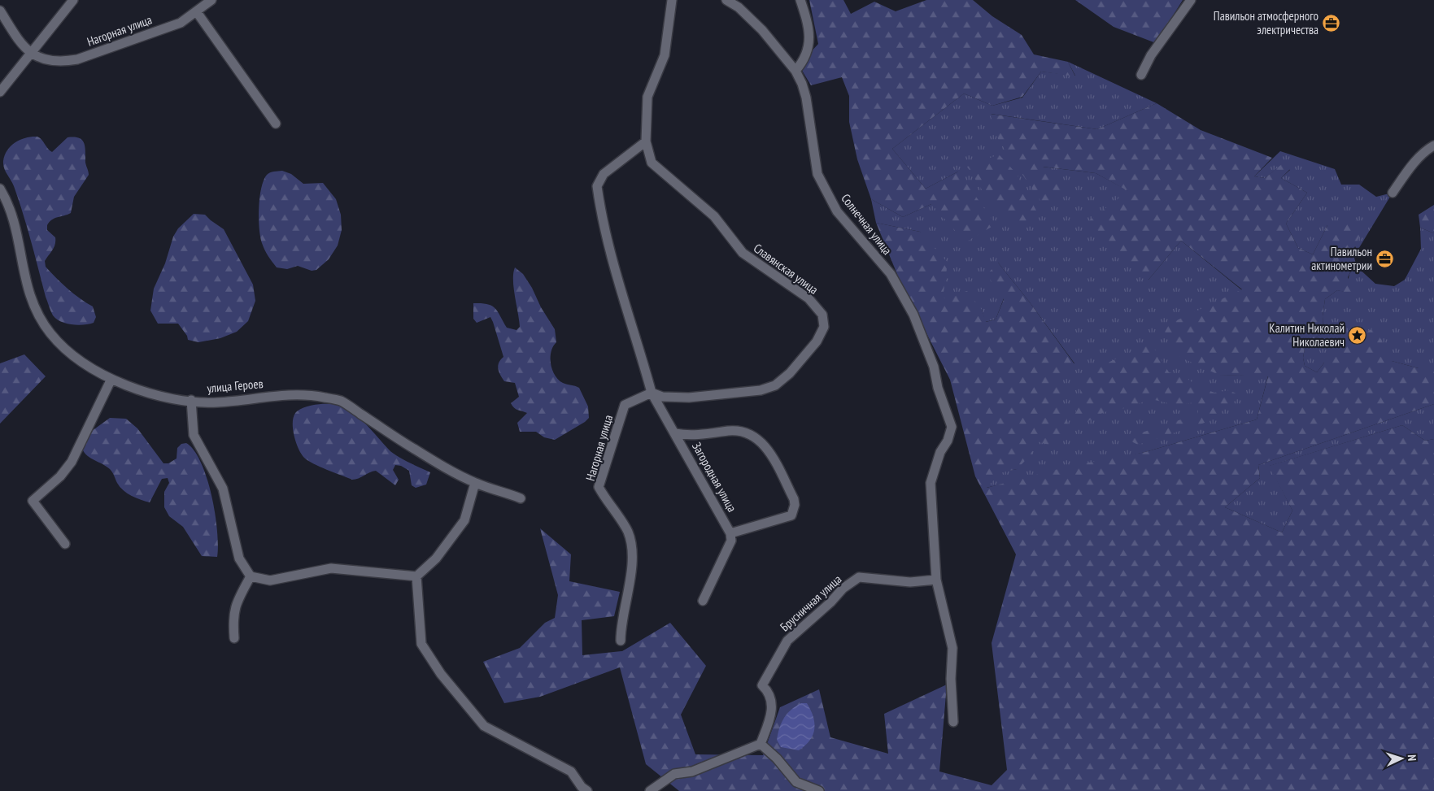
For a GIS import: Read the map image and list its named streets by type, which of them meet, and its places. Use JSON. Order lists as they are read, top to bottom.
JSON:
{
  "streets": {
    "street": [
      "Нагорная улица",
      "Солнечная улица",
      "Славянская улица",
      "улица Героев",
      "Загородная улица",
      "Брусничная улица"
    ]
  },
  "crossings": [
    ["Нагорная улица", "Славянская улица"],
    ["Нагорная улица", "Загородная улица"],
    ["Солнечная улица", "Брусничная улица"],
    ["Славянская улица", "Загородная улица"]
  ],
  "places": {
    "office": ["Павильон атмосферного электричества", "Павильон актинометрии"],
    "place": ["Калитин Николай Николаевич"]
  },
  "north": "right"
}
